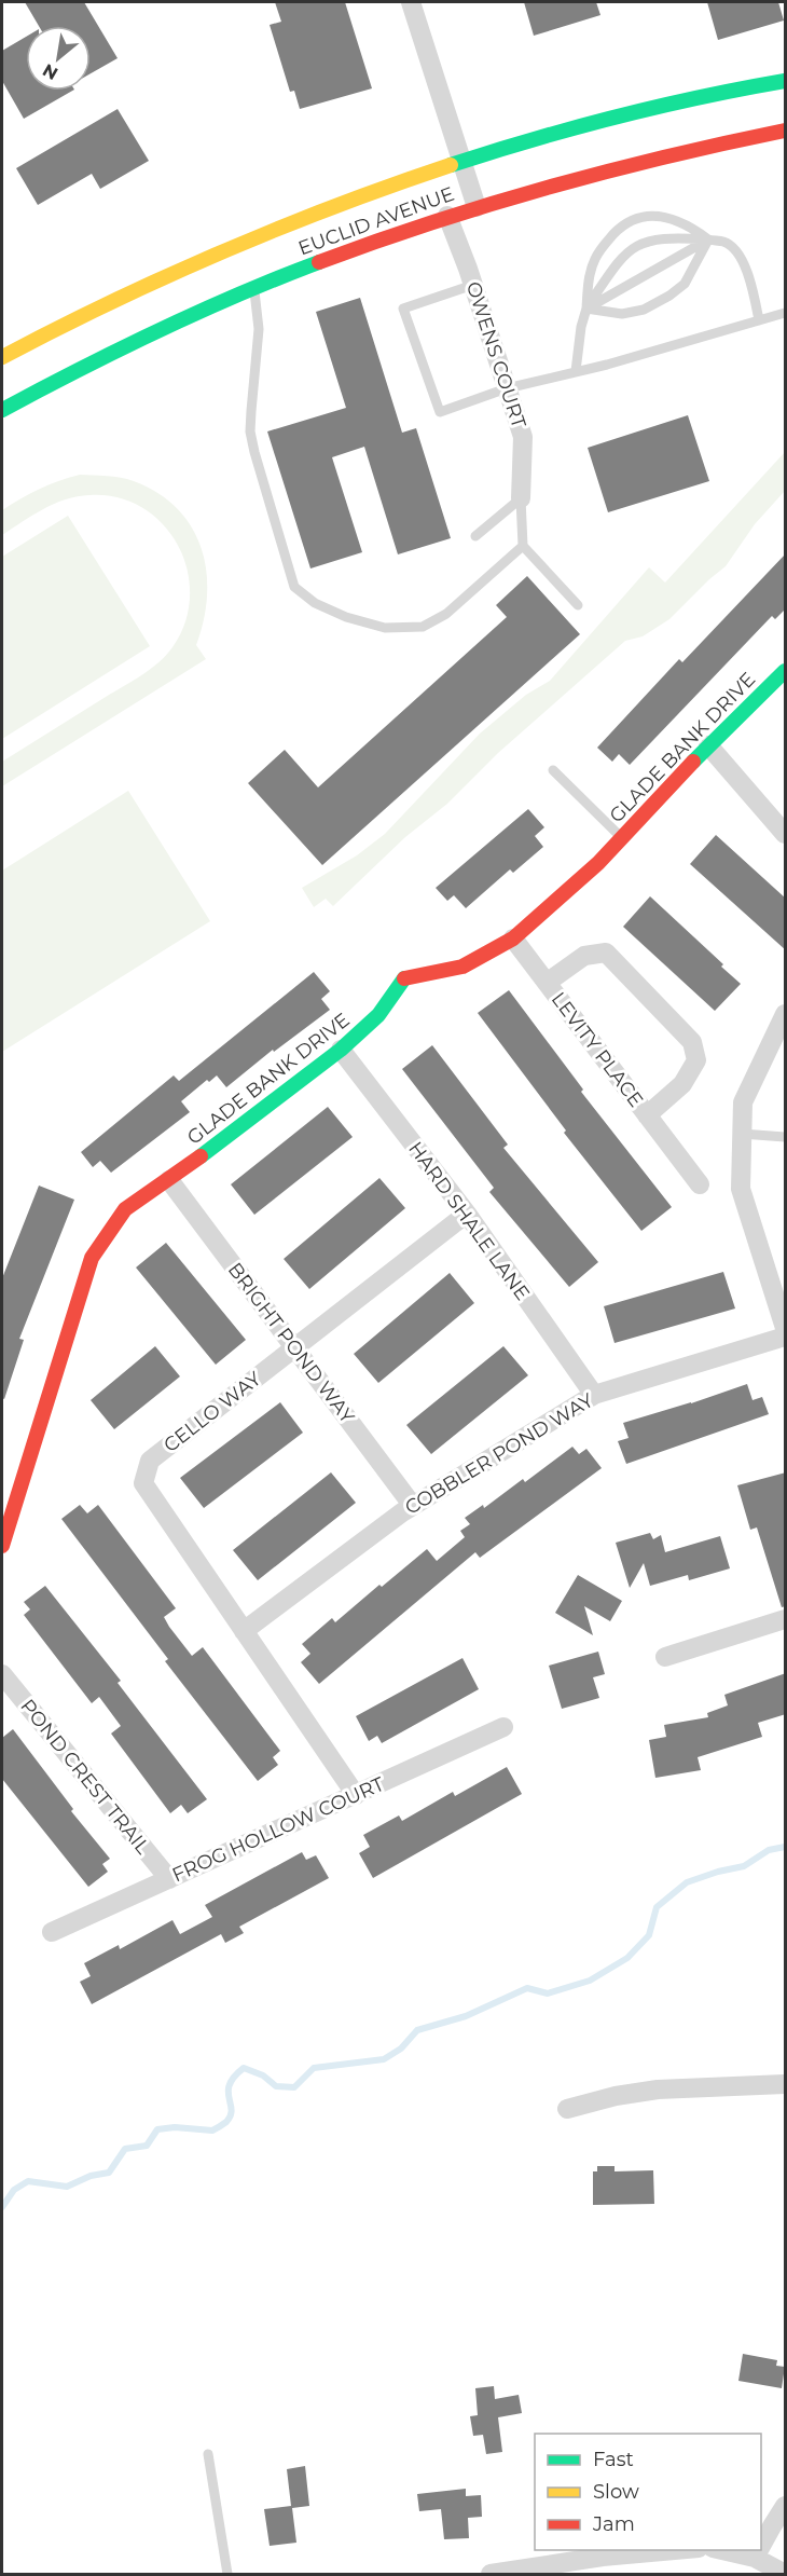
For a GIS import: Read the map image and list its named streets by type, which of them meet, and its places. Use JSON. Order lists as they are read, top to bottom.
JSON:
{
  "streets": {
    "street": [
      "EUCLID AVENUE",
      "OWENS COURT",
      "GLADE BANK DRIVE",
      "LEVITY PLACE",
      "HARD SHALE LANE",
      "BRIGHT POND WAY",
      "CELLO WAY",
      "COBBLER POND WAY",
      "POND CREST TRAIL",
      "FROG HOLLOW COURT"
    ]
  },
  "crossings": [
    ["EUCLID AVENUE", "OWENS COURT"],
    ["GLADE BANK DRIVE", "LEVITY PLACE"],
    ["GLADE BANK DRIVE", "HARD SHALE LANE"],
    ["GLADE BANK DRIVE", "BRIGHT POND WAY"],
    ["HARD SHALE LANE", "CELLO WAY"],
    ["HARD SHALE LANE", "COBBLER POND WAY"],
    ["BRIGHT POND WAY", "CELLO WAY"],
    ["BRIGHT POND WAY", "COBBLER POND WAY"],
    ["CELLO WAY", "COBBLER POND WAY"],
    ["CELLO WAY", "FROG HOLLOW COURT"],
    ["POND CREST TRAIL", "FROG HOLLOW COURT"]
  ],
  "legend": ["Fast", "Slow", "Jam"],
  "north": "bottom left"
}
